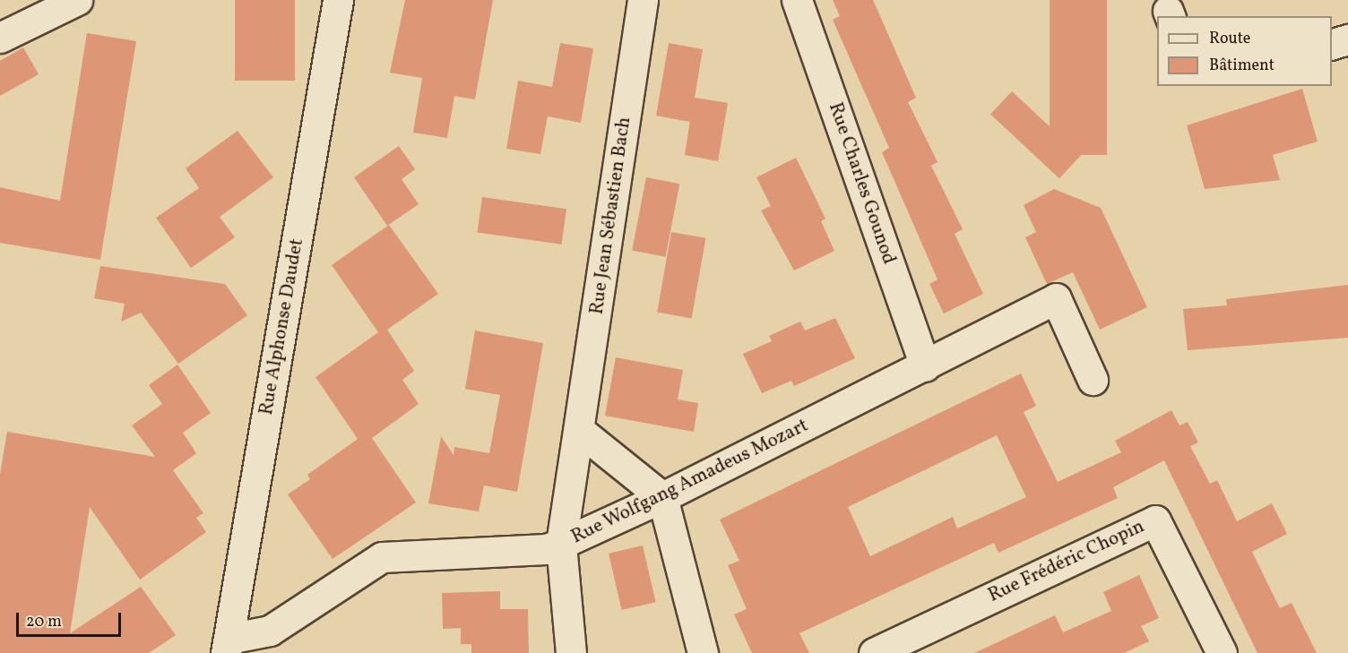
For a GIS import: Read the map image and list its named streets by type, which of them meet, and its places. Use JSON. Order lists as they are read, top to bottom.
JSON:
{
  "streets": {
    "street": [
      "Rue Charles Gounod",
      "Rue Jean Sébastien Bach",
      "Rue Alphonse Daudet",
      "Rue Wolfgang Amadeus Mozart",
      "Rue Frédéric Chopin"
    ]
  },
  "crossings": [
    ["Rue Charles Gounod", "Rue Wolfgang Amadeus Mozart"],
    ["Rue Jean Sébastien Bach", "Rue Wolfgang Amadeus Mozart"],
    ["Rue Alphonse Daudet", "Rue Wolfgang Amadeus Mozart"]
  ],
  "legend": ["Route", "Bâtiment"],
  "scale_bar": "20 m"
}
